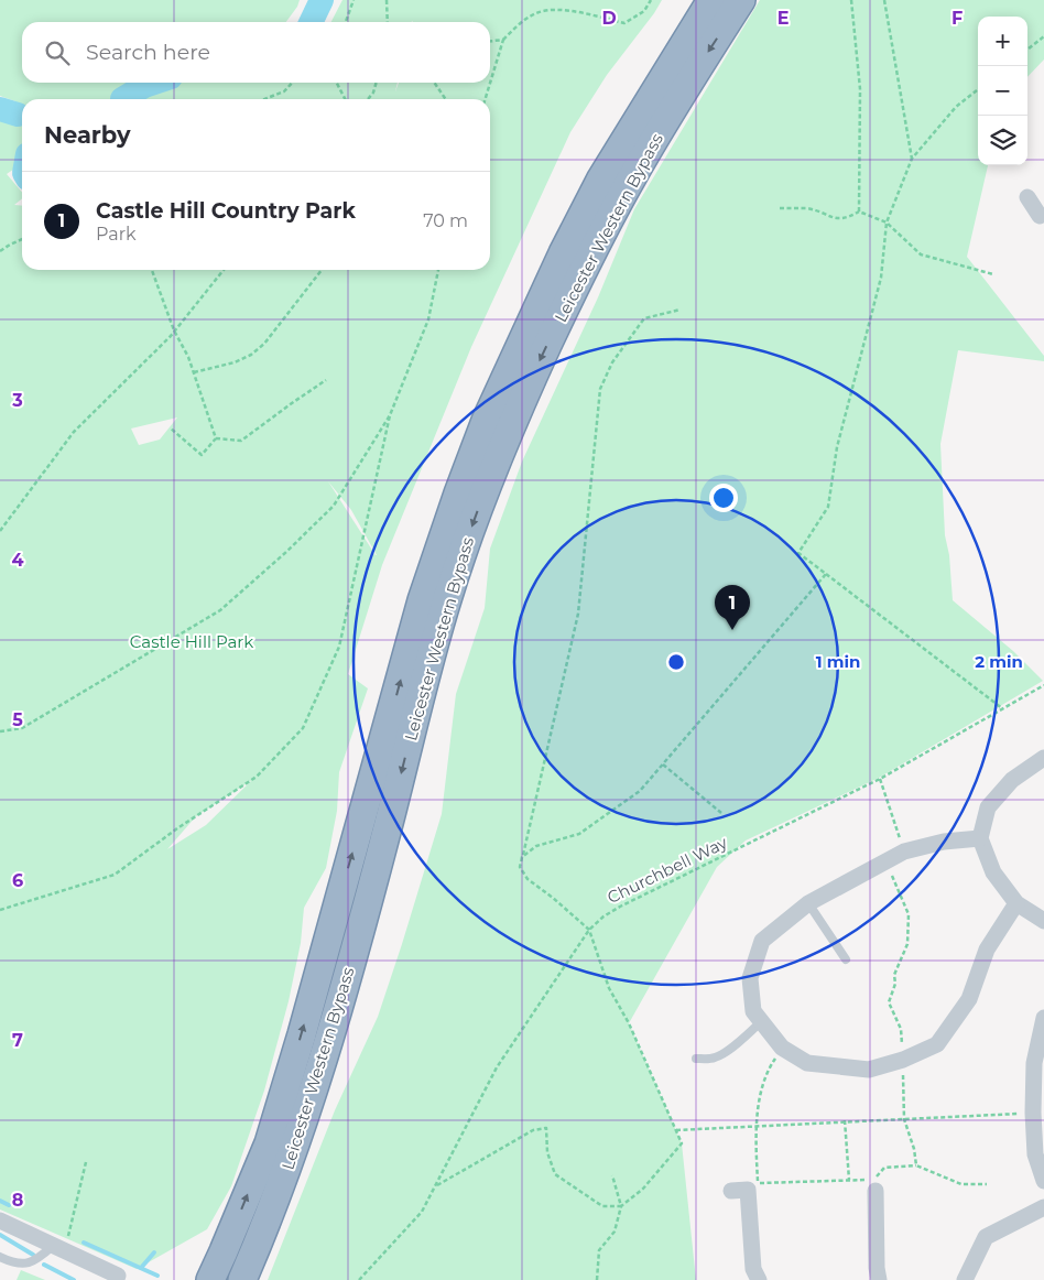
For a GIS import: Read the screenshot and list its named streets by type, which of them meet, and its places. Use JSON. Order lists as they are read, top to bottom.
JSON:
{
  "streets": {
    "highway": ["Leicester Western Bypass"],
    "path": ["Churchbell Way"]
  },
  "parks": ["Castle Hill Park"],
  "page": {
    "map_buttons": ["+", "−"],
    "search": "Search here",
    "heading": "Nearby",
    "list": [
      {
        "mark": "1",
        "name": "Castle Hill Country Park",
        "note": "Park",
        "value": "70 m"
      }
    ],
    "pins": "1"
  },
  "grid": {
    "columns": ["D", "E", "F"],
    "rows": [
      "3",
      "4",
      "5",
      "6",
      "7",
      "8"
    ]
  },
  "rings": ["1 min", "2 min"]
}
